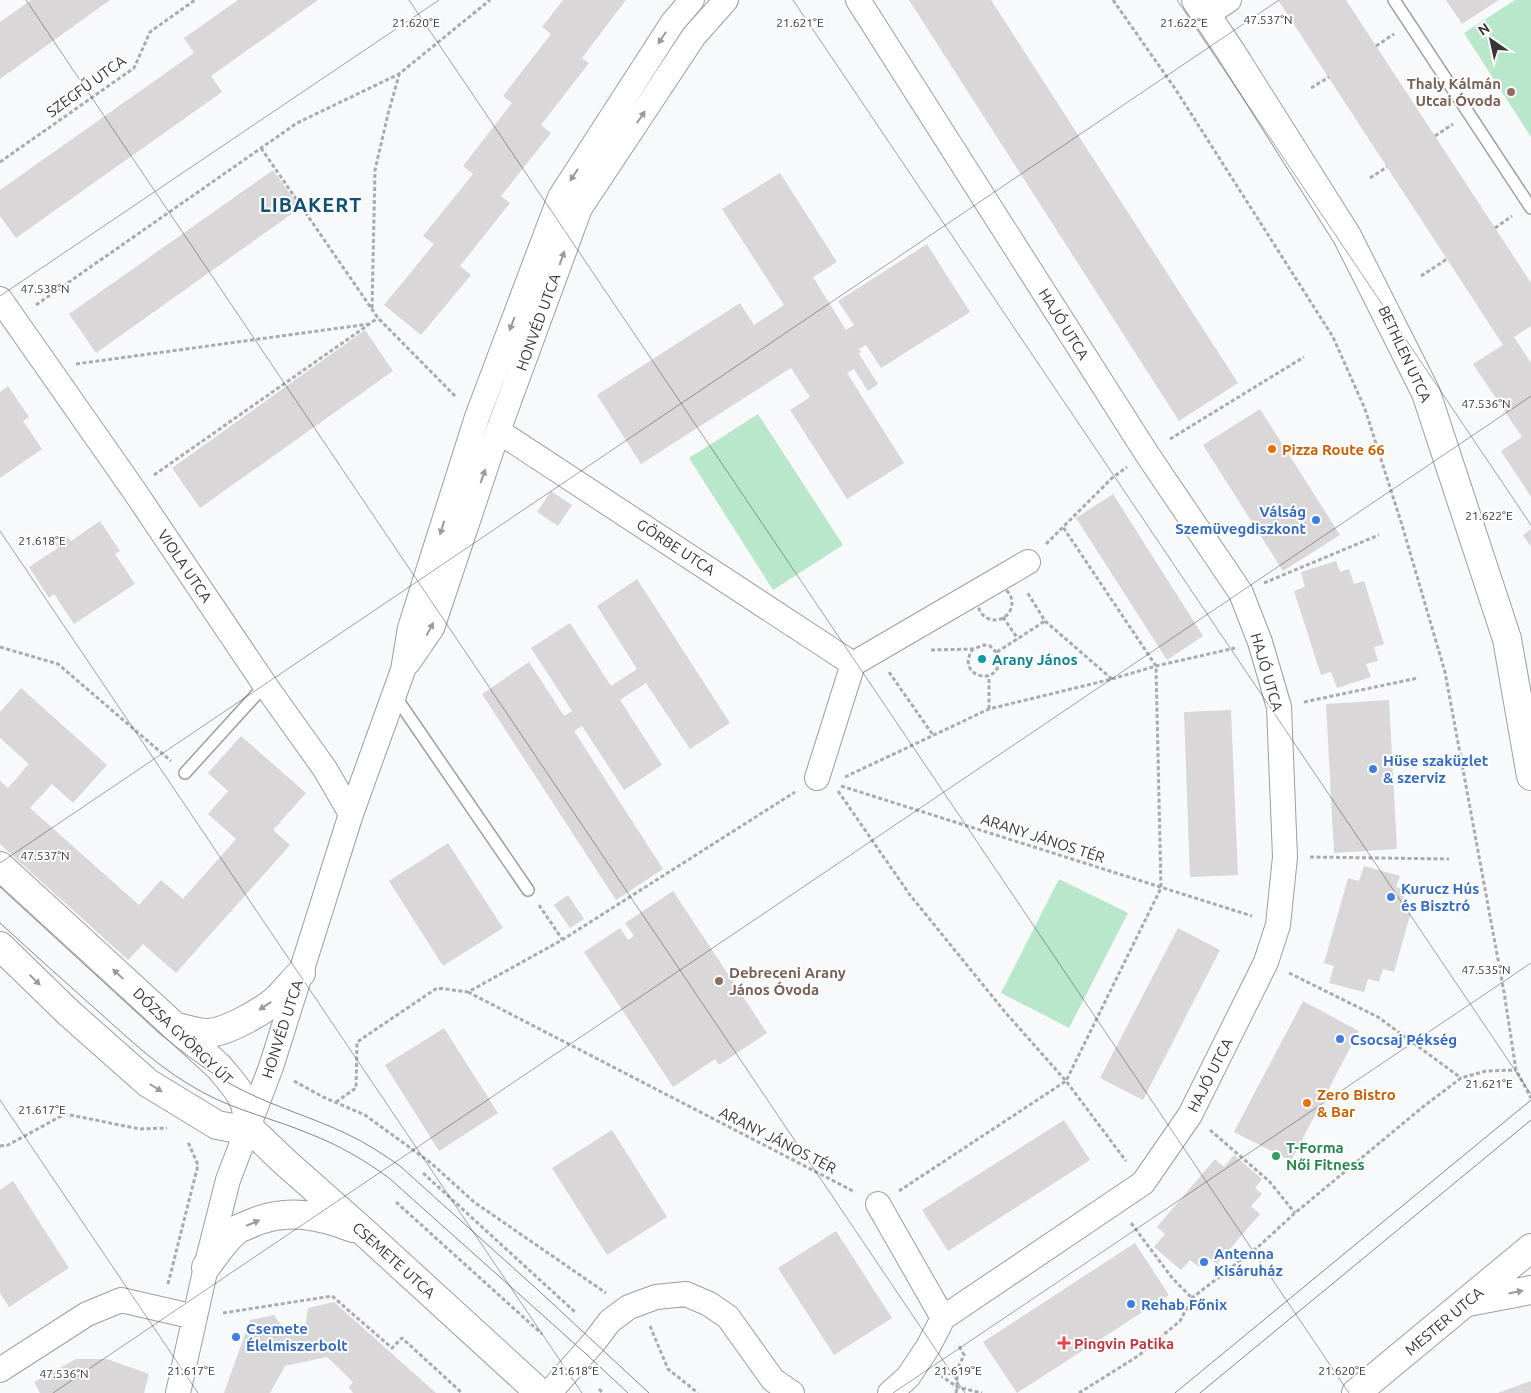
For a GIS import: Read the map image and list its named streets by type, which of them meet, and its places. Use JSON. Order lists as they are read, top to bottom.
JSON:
{
  "streets": {
    "street": [
      "HONVÉD UTCA",
      "HAJÓ UTCA",
      "BETHLEN UTCA",
      "GÖRBE UTCA",
      "VIOLA UTCA",
      "DÓZSA GYÖRGY ÚT",
      "CSEMETE UTCA",
      "MESTER UTCA"
    ],
    "path": ["SZEGFŰ UTCA", "ARANY JÁNOS TÉR"]
  },
  "crossings": [
    ["HONVÉD UTCA", "GÖRBE UTCA"],
    ["HONVÉD UTCA", "VIOLA UTCA"],
    ["HONVÉD UTCA", "DÓZSA GYÖRGY ÚT"],
    ["HONVÉD UTCA", "CSEMETE UTCA"],
    ["HAJÓ UTCA", "ARANY JÁNOS TÉR"],
    ["DÓZSA GYÖRGY ÚT", "CSEMETE UTCA"]
  ],
  "districts": ["LIBAKERT"],
  "places": {
    "other": [
      "Thaly Kálmán Utcai Óvoda",
      "Pizza Route 66",
      "Válság Szemüvegdiszkont",
      "Arany János",
      "Hüse szaküzlet & szerviz",
      "Kurucz Hús és Bisztró",
      "Debreceni Arany János Óvoda",
      "Csocsaj Pékség",
      "Zero Bistro & Bar",
      "T-Forma Női Fitness",
      "Antenna Kisáruház",
      "Rehab Főnix",
      "Csemete Élelmiszerbolt"
    ],
    "health": ["Pingvin Patika"]
  },
  "north": "top left",
  "coordinates": [
    "47.537°N",
    "21.620°E",
    "21.621°E",
    "21.622°E",
    "47.538°N",
    "47.536°N",
    "21.618°E",
    "47.535°N",
    "21.617°E",
    "21.619°E"
  ]
}
